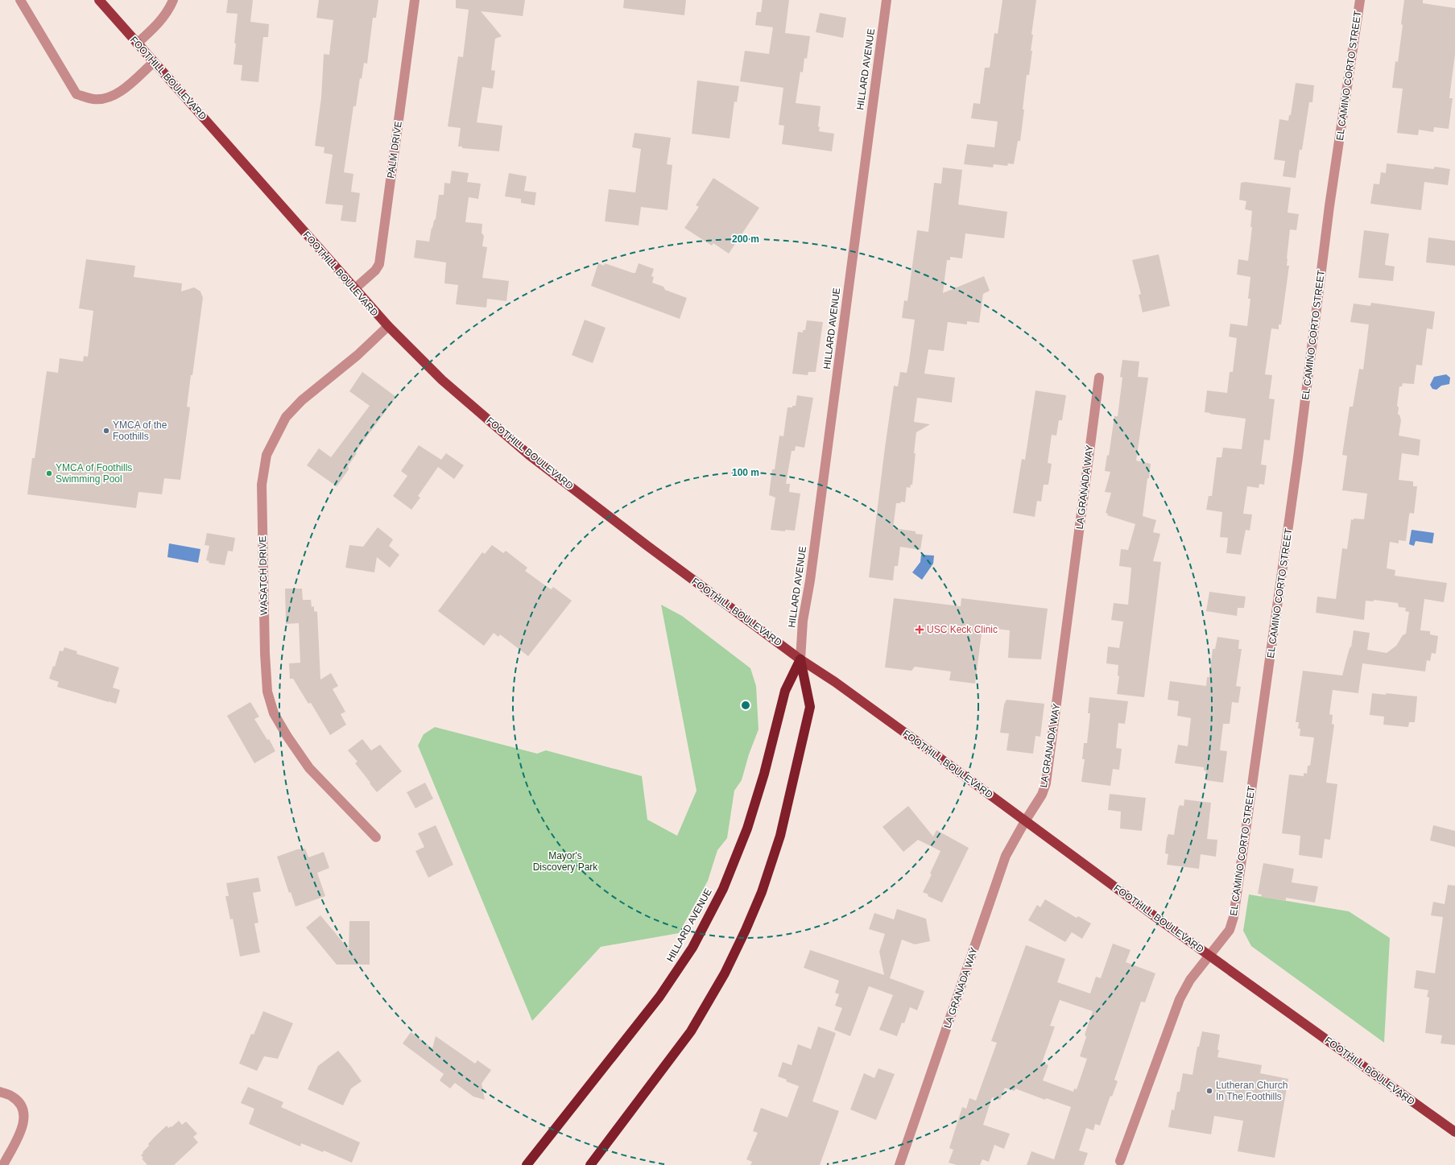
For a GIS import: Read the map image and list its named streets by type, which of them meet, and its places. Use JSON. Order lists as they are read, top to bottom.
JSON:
{
  "streets": {
    "highway": ["HILLARD AVENUE"],
    "main road": ["FOOTHILL BOULEVARD"],
    "street": [
      "EL CAMINO CORTO STREET",
      "PALM DRIVE",
      "LA GRANADA WAY",
      "WASATCH DRIVE"
    ]
  },
  "crossings": [
    ["HILLARD AVENUE", "FOOTHILL BOULEVARD"],
    ["EL CAMINO CORTO STREET", "FOOTHILL BOULEVARD"],
    ["FOOTHILL BOULEVARD", "PALM DRIVE"],
    ["FOOTHILL BOULEVARD", "LA GRANADA WAY"],
    ["FOOTHILL BOULEVARD", "WASATCH DRIVE"]
  ],
  "parks": ["Mayor's Discovery Park"],
  "places": {
    "other": ["YMCA of the Foothills", "YMCA of Foothills Swimming Pool", "Lutheran Church In The Foothills"],
    "health": ["USC Keck Clinic"]
  },
  "rings": ["200 m", "100 m"]
}
